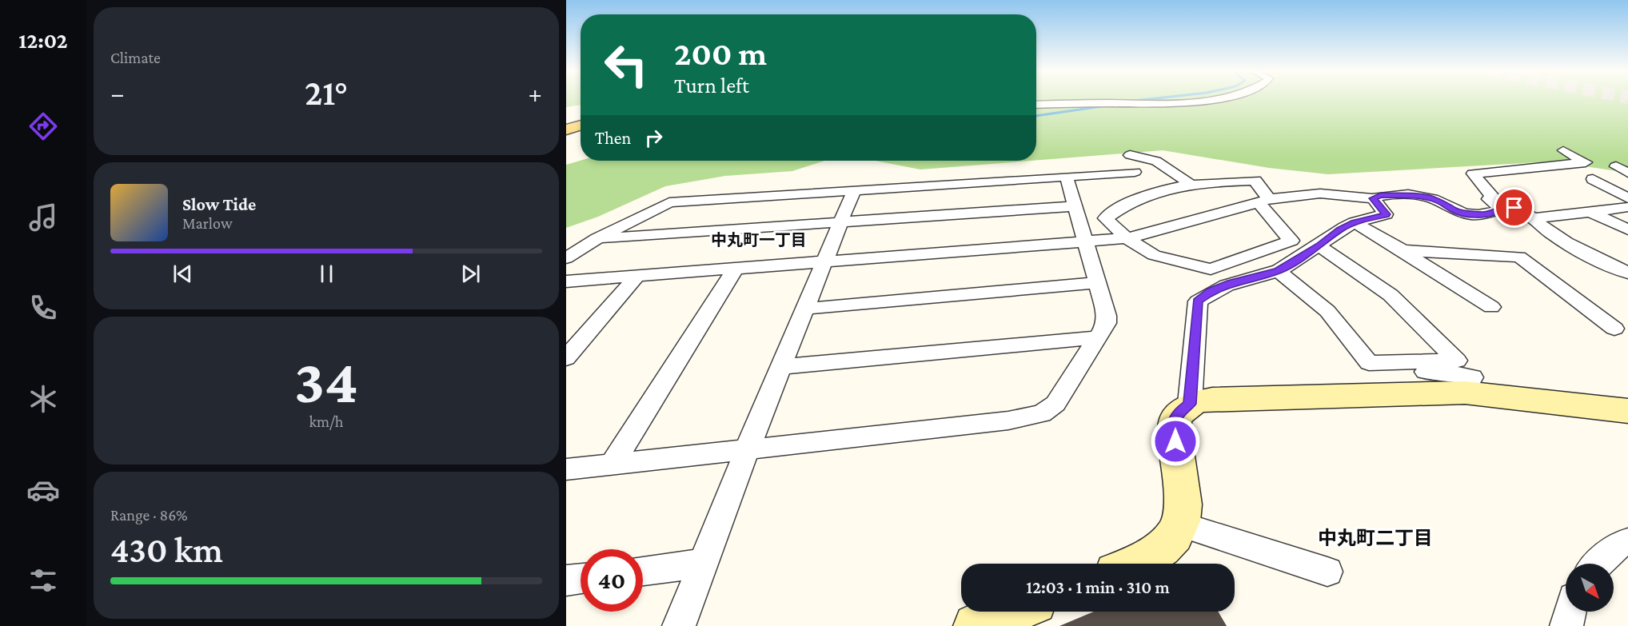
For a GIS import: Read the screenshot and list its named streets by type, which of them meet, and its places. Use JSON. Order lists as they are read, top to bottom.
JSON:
{
  "districts": ["中丸町一丁目", "中丸町二丁目"],
  "north": "bottom right",
  "page": {
    "tabs": "12:02",
    "tile": [
      "Climate",
      ["34", "km/h"],
      ["Range · 86%", "430 km"]
    ],
    "turn": ["200 m", "Turn left"],
    "heat": ["−", "21°", "+"],
    "then": "Then",
    "song": ["Slow Tide", "Marlow"],
    "limit": "40",
    "trip": "12:03 · 1 min · 310 m"
  }
}
